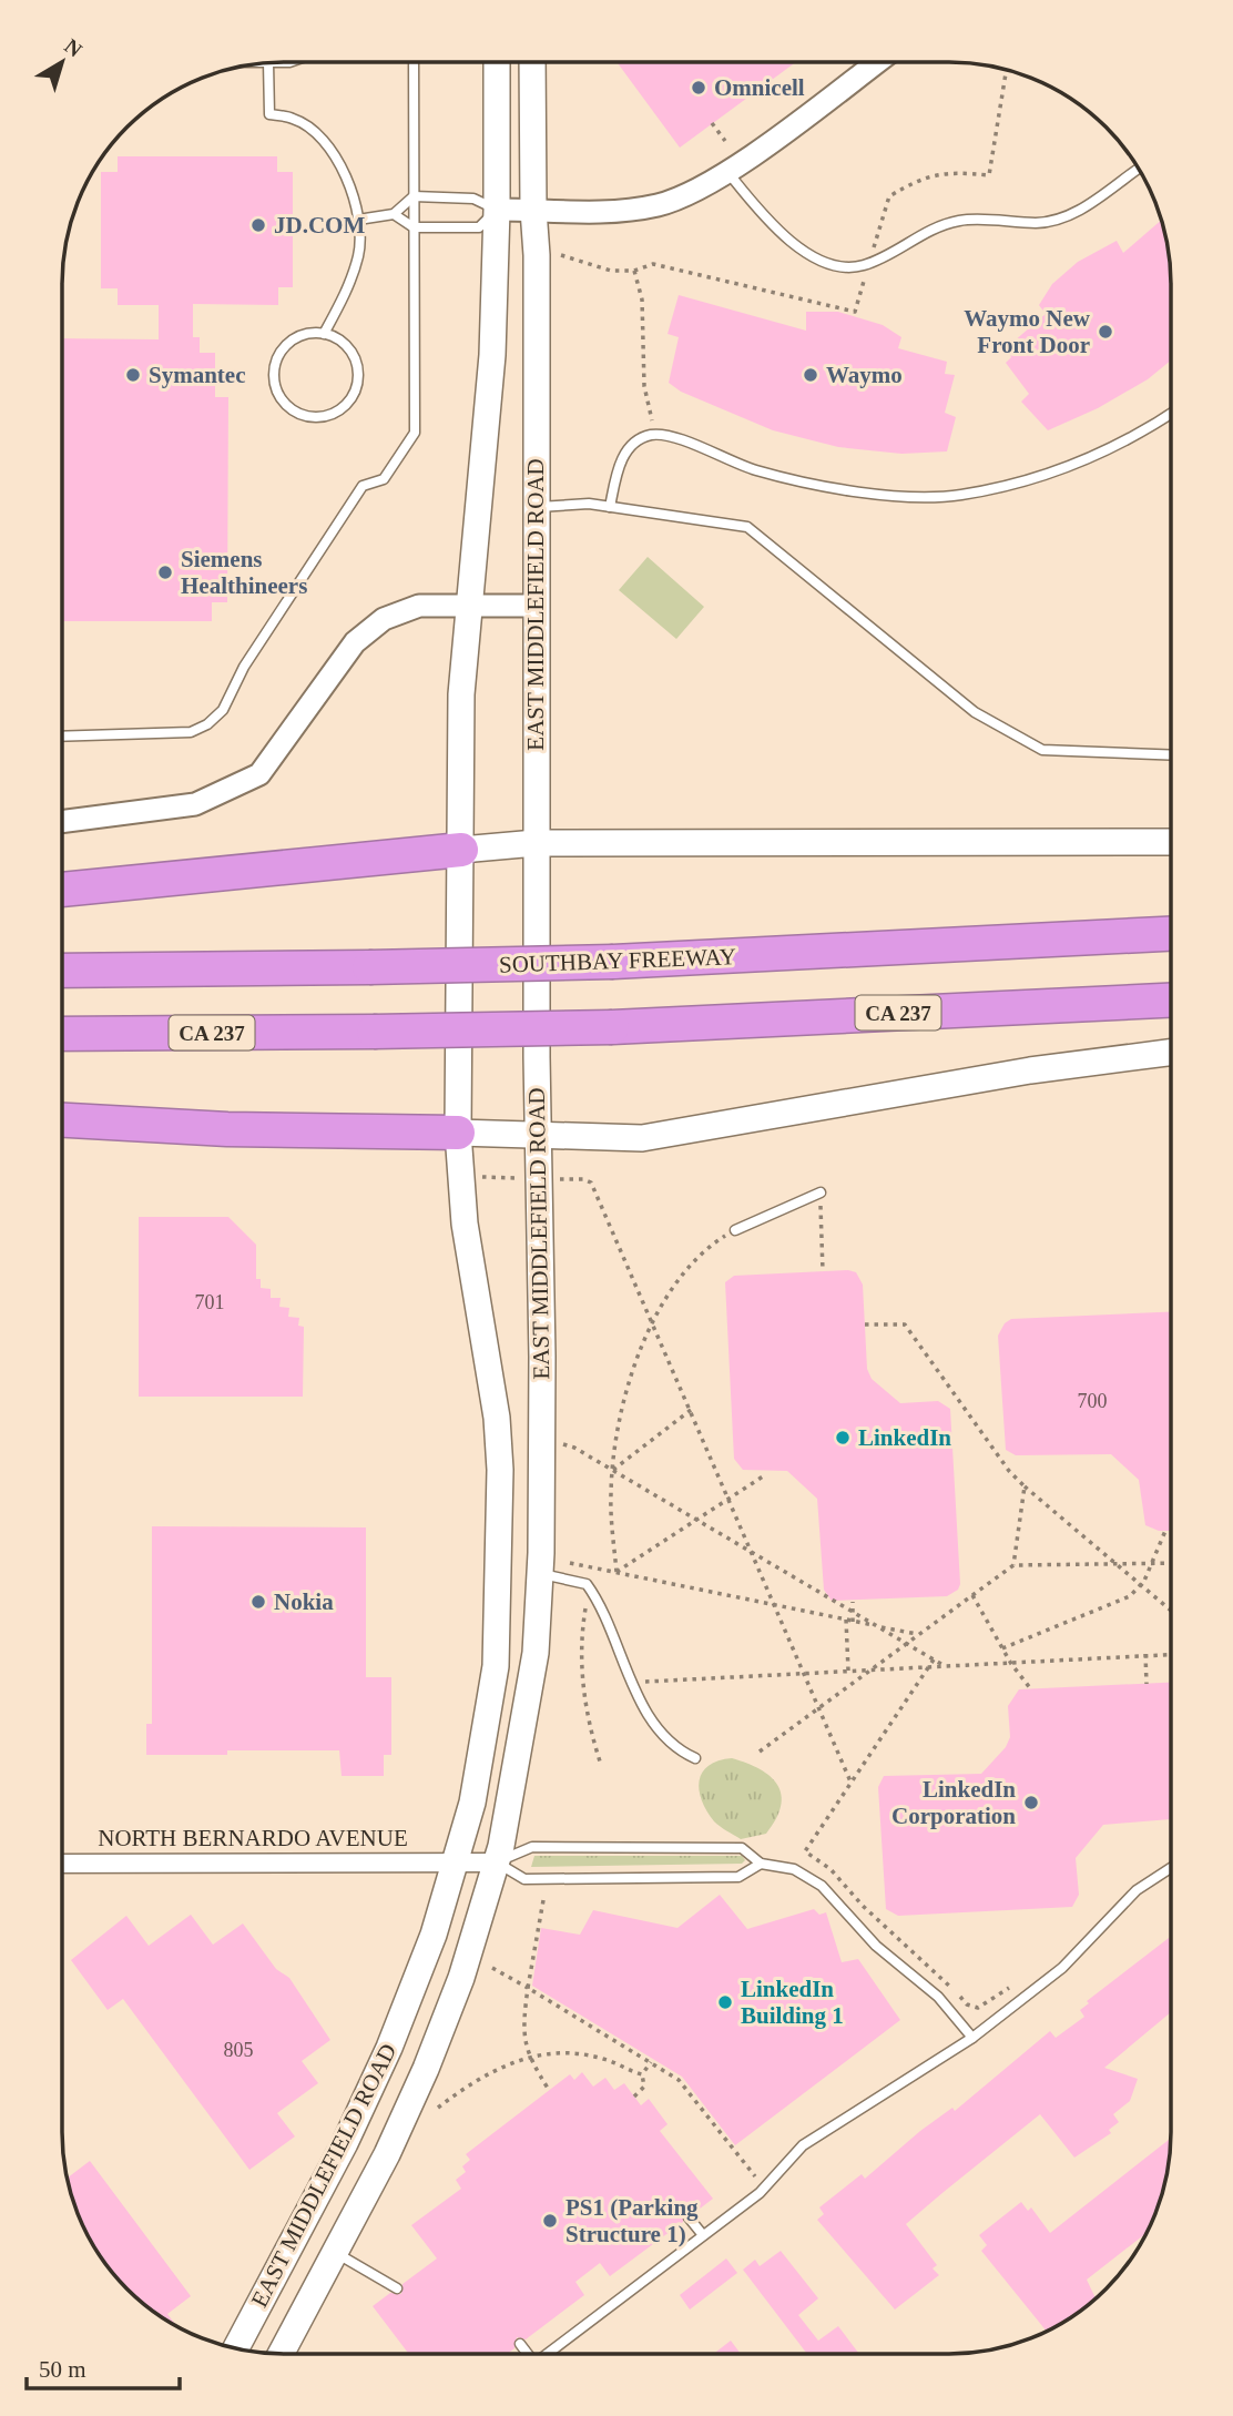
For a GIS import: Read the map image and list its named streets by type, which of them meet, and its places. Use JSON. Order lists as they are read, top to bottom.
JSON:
{
  "streets": {
    "highway": ["SOUTHBAY FREEWAY", "CA 237"],
    "main road": ["EAST MIDDLEFIELD ROAD"],
    "street": ["NORTH BERNARDO AVENUE"]
  },
  "crossings": [
    ["EAST MIDDLEFIELD ROAD", "NORTH BERNARDO AVENUE"]
  ],
  "places": [
    "Omnicell",
    "JD.COM",
    "Waymo New Front Door",
    "Symantec",
    "Waymo",
    "Siemens Healthineers",
    "LinkedIn",
    "Nokia",
    "LinkedIn Corporation",
    "LinkedIn Building 1",
    "PS1 (Parking Structure 1)"
  ],
  "house_numbers": ["701", "700", "805"],
  "scale_bar": "50 m",
  "north": "top right"
}
